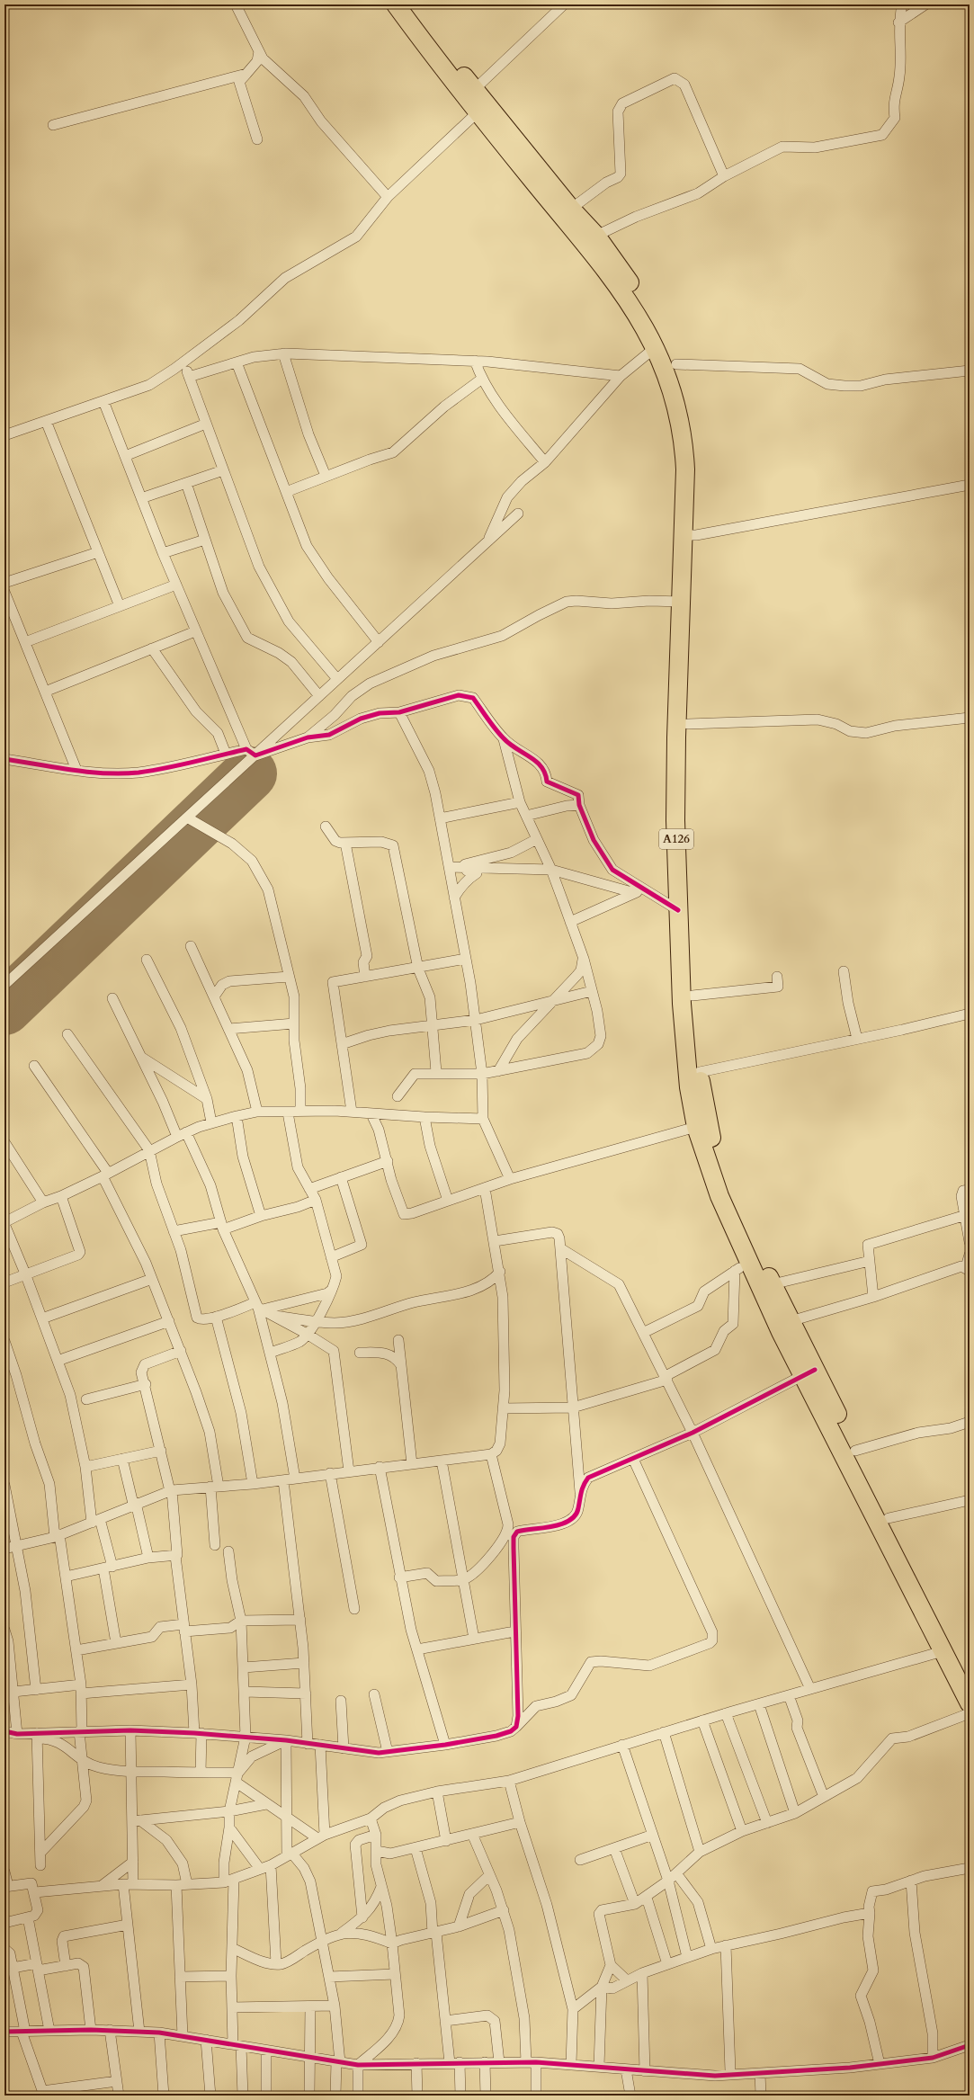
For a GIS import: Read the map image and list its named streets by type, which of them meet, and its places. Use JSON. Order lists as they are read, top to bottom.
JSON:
{
  "streets": {
    "highway": ["A126"]
  }
}
